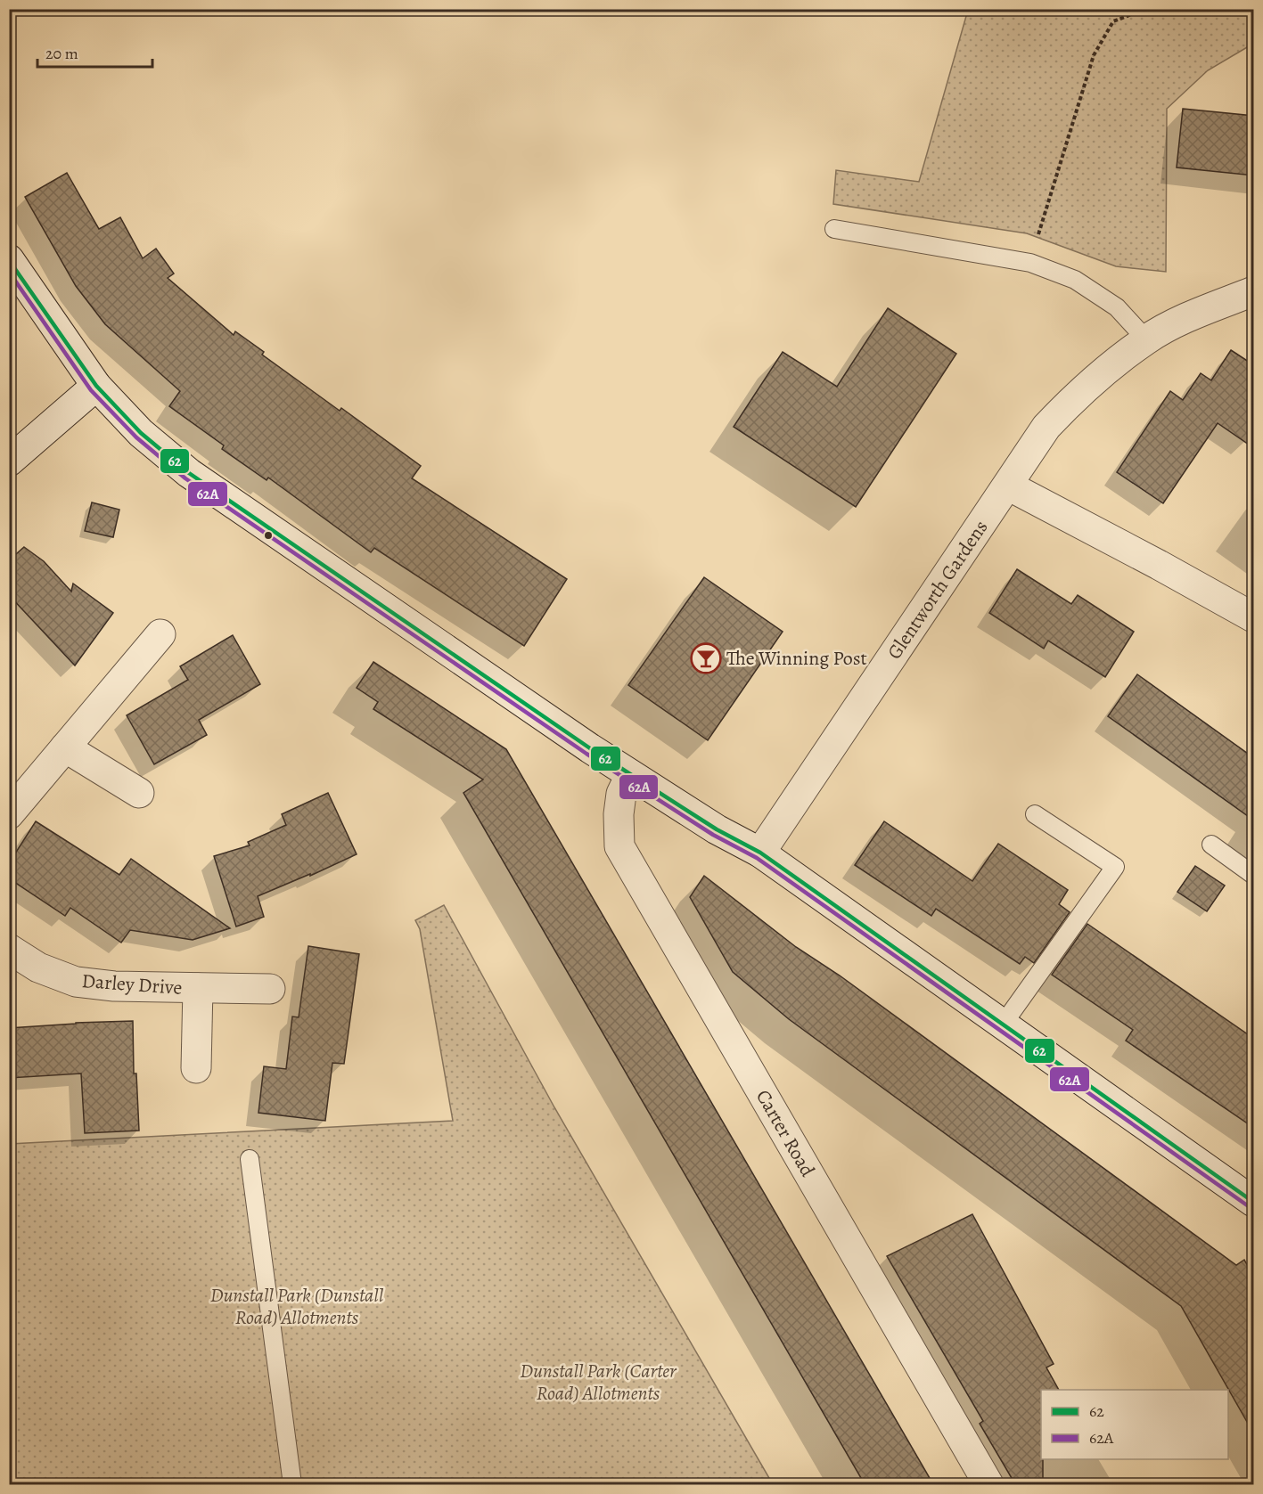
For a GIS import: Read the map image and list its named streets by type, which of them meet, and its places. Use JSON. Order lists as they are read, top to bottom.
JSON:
{
  "streets": {
    "street": ["Glentworth Gardens", "Darley Drive", "Carter Road"]
  },
  "parks": ["Dunstall Park (Dunstall Road) Allotments", "Dunstall Park (Carter Road) Allotments"],
  "places": {
    "bar": ["The Winning Post"]
  },
  "lines": ["transit line 62", "transit line 62A"],
  "legend": ["62", "62A"],
  "scale_bar": "20 m"
}
